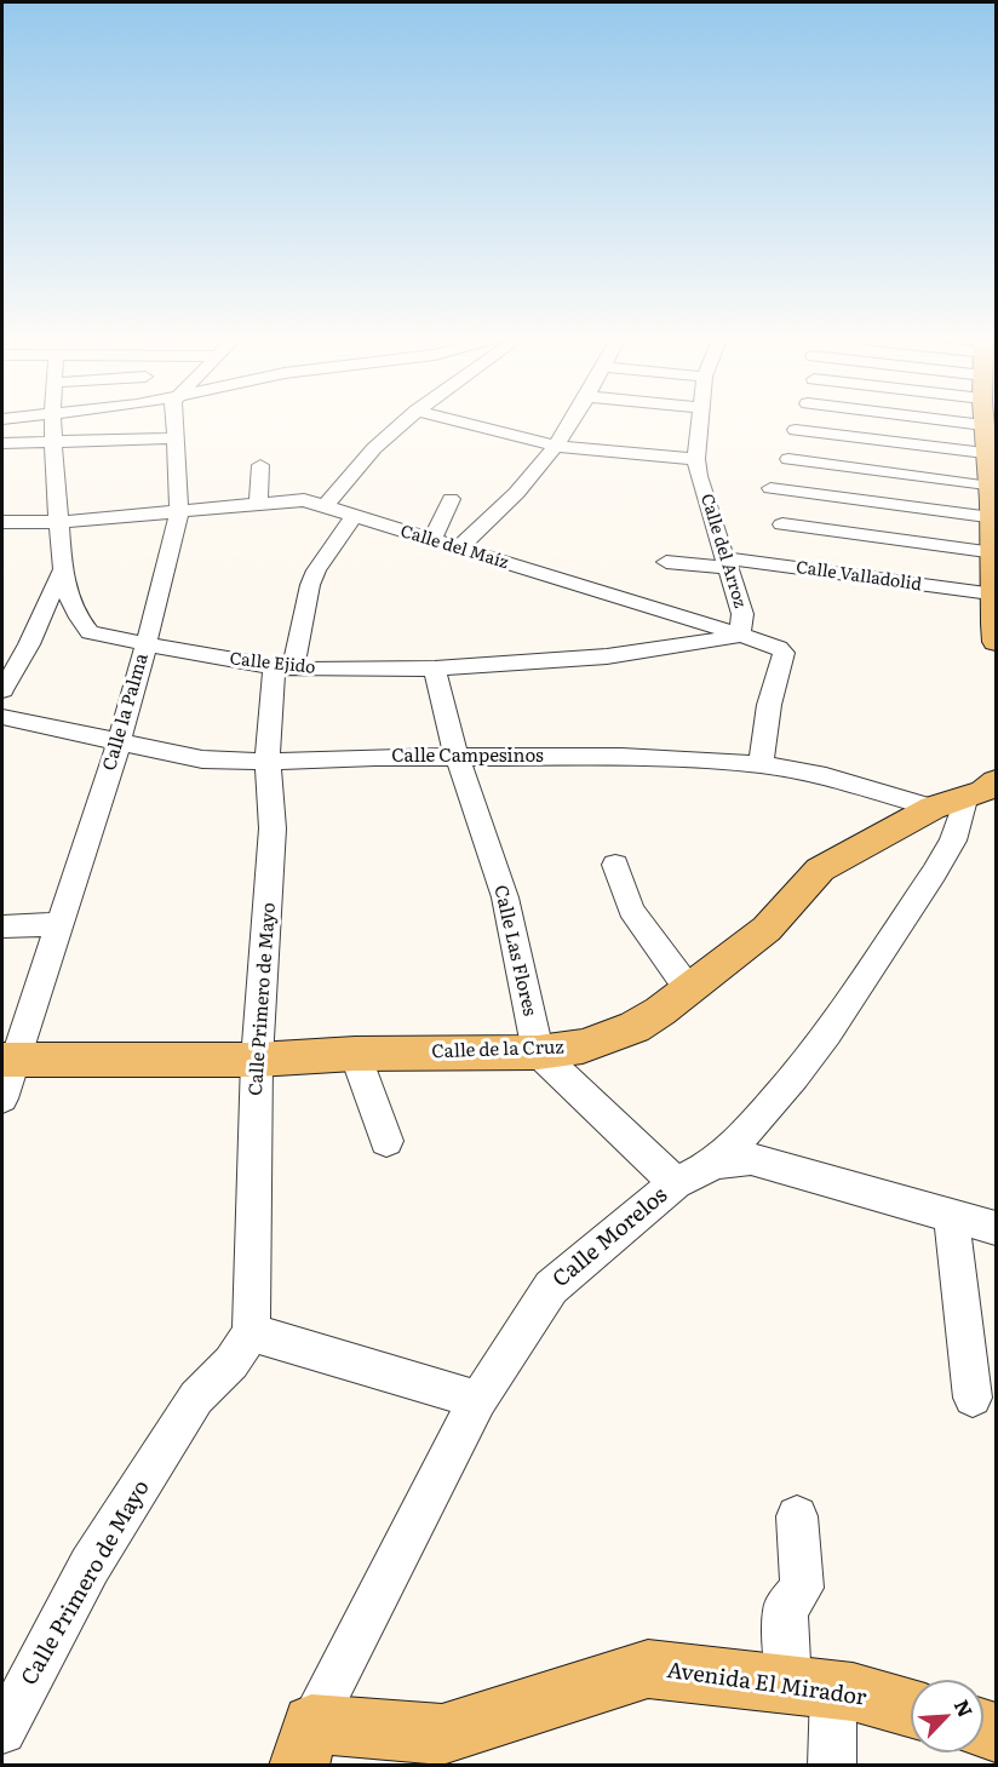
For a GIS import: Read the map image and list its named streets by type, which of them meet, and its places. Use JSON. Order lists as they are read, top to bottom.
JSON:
{
  "streets": {
    "main road": ["Calle de la Cruz", "Avenida El Mirador"],
    "street": [
      "Calle del Maíz",
      "Calle del Arroz",
      "Calle Valladolid",
      "Calle Ejido",
      "Calle la Palma",
      "Calle Campesinos",
      "Calle Las Flores",
      "Calle Primero de Mayo",
      "Calle Morelos"
    ]
  },
  "crossings": [
    ["Calle del Maíz", "Calle del Arroz"],
    ["Calle del Maíz", "Calle Ejido"],
    ["Calle del Maíz", "Calle la Palma"],
    ["Calle del Maíz", "Calle Campesinos"],
    ["Calle del Maíz", "Calle Primero de Mayo"],
    ["Calle del Arroz", "Calle Valladolid"],
    ["Calle del Arroz", "Calle Ejido"],
    ["Calle Ejido", "Calle la Palma"],
    ["Calle Ejido", "Calle Las Flores"],
    ["Calle Ejido", "Calle Primero de Mayo"],
    ["Calle la Palma", "Calle Campesinos"],
    ["Calle la Palma", "Calle de la Cruz"],
    ["Calle Campesinos", "Calle Las Flores"],
    ["Calle Campesinos", "Calle Primero de Mayo"],
    ["Calle Campesinos", "Calle de la Cruz"],
    ["Calle Campesinos", "Calle Morelos"],
    ["Calle Las Flores", "Calle de la Cruz"],
    ["Calle Primero de Mayo", "Calle de la Cruz"],
    ["Calle de la Cruz", "Calle Morelos"],
    ["Calle Morelos", "Avenida El Mirador"]
  ],
  "north": "top right"
}
